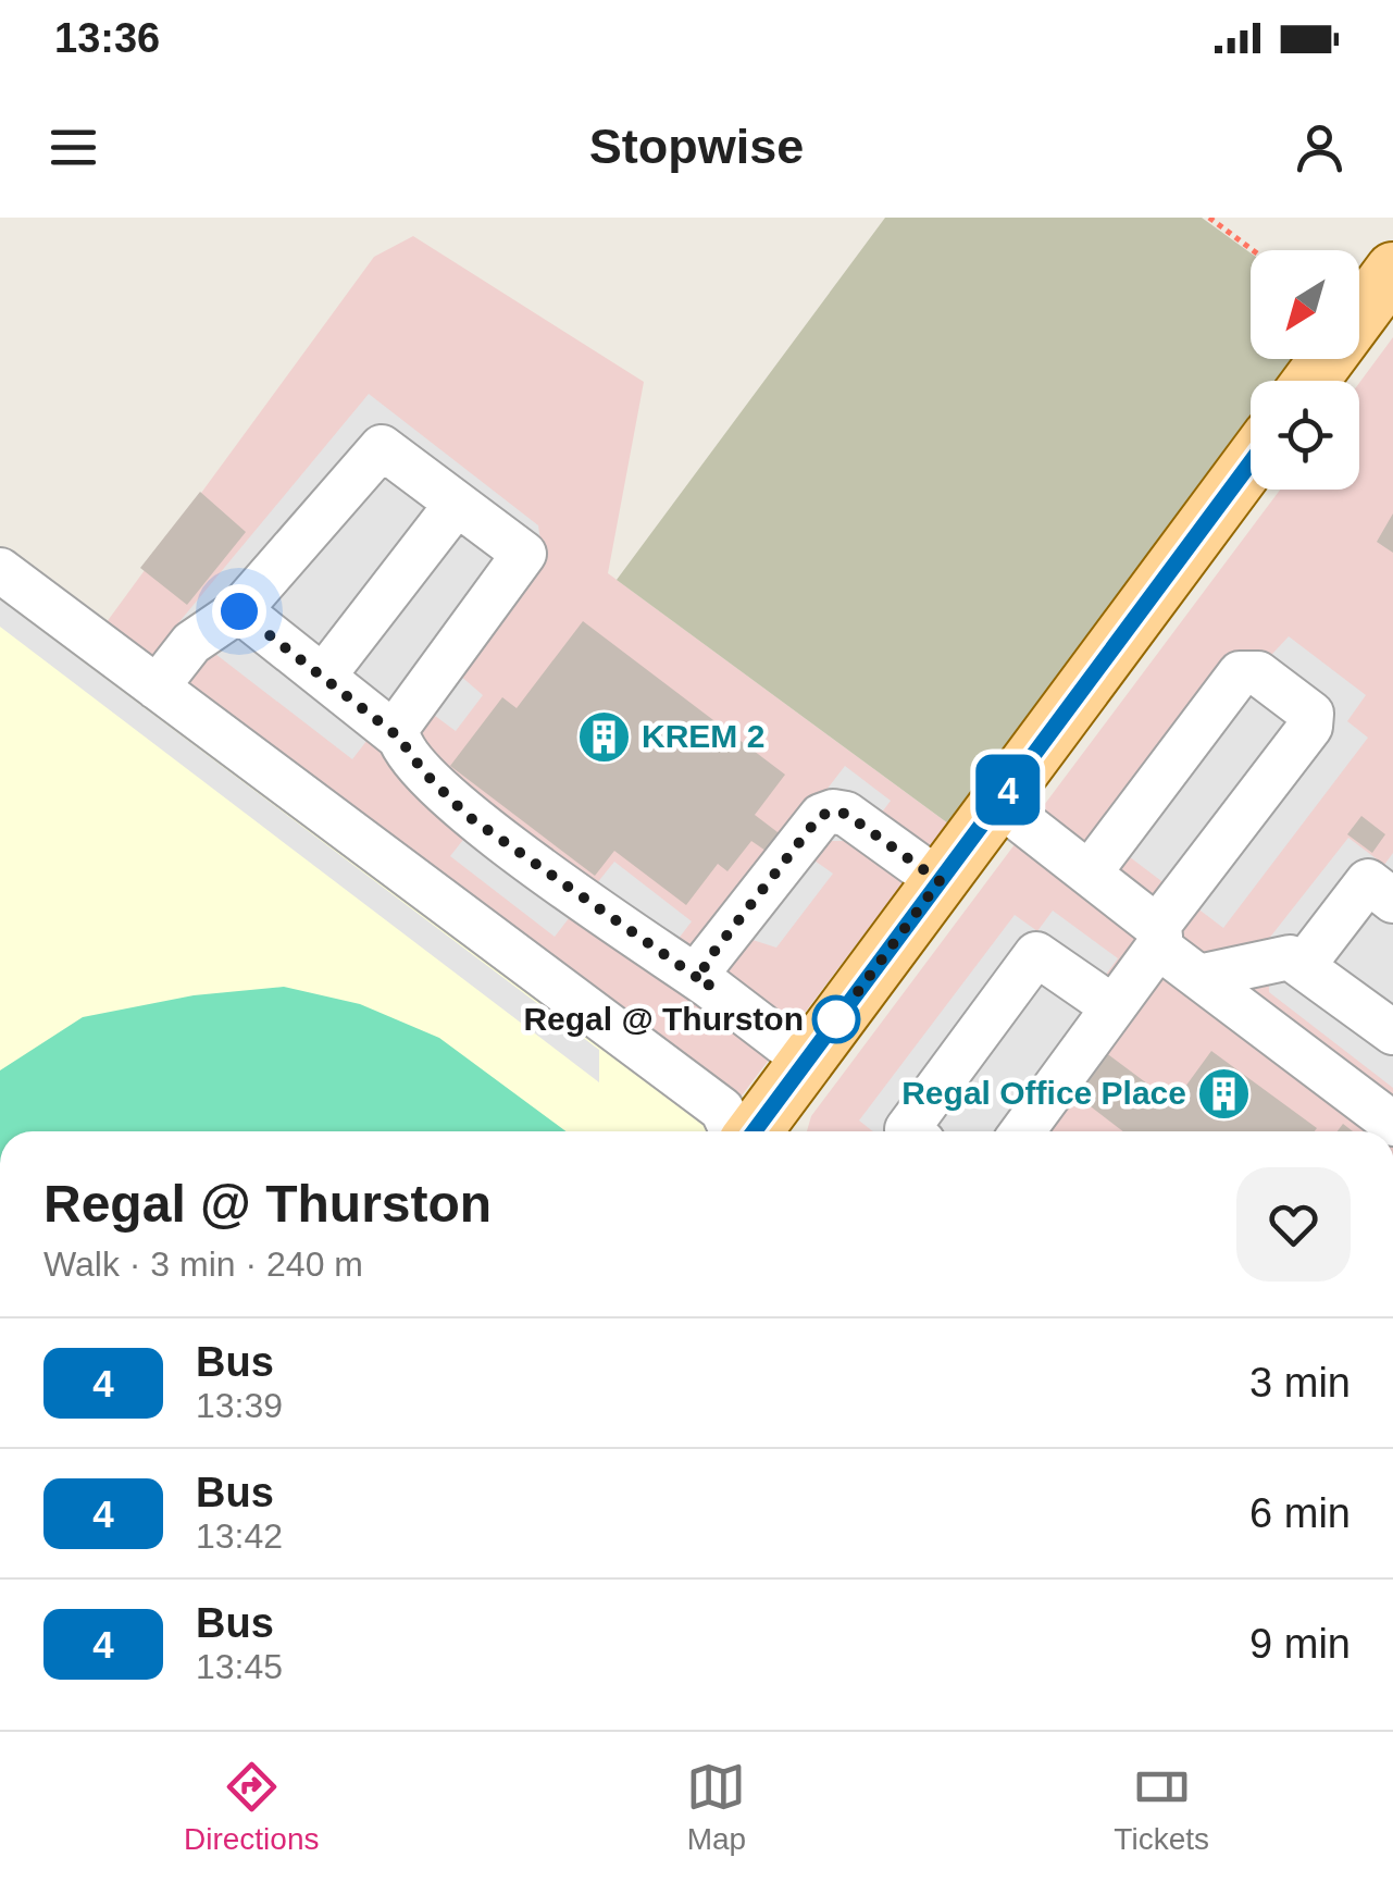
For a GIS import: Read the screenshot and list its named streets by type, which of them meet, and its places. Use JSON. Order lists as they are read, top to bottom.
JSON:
{
  "places": {
    "building": ["KREM 2", "Regal Office Place"],
    "other": ["Regal @ Thurston"]
  },
  "lines": ["bus line 4"],
  "north": "bottom left",
  "page": {
    "status": "13:36",
    "header": "Stopwise",
    "on_map": "4",
    "heading": ["Regal @ Thurston", "Walk · 3 min · 240 m"],
    "list": [
      {
        "mark": "4",
        "name": "Bus",
        "note": "13:39",
        "value": "3 min"
      },
      {
        "mark": "4",
        "name": "Bus",
        "note": "13:42",
        "value": "6 min"
      },
      {
        "mark": "4",
        "name": "Bus",
        "note": "13:45",
        "value": "9 min"
      }
    ],
    "tabs": ["Directions", "Map", "Tickets"]
  }
}
